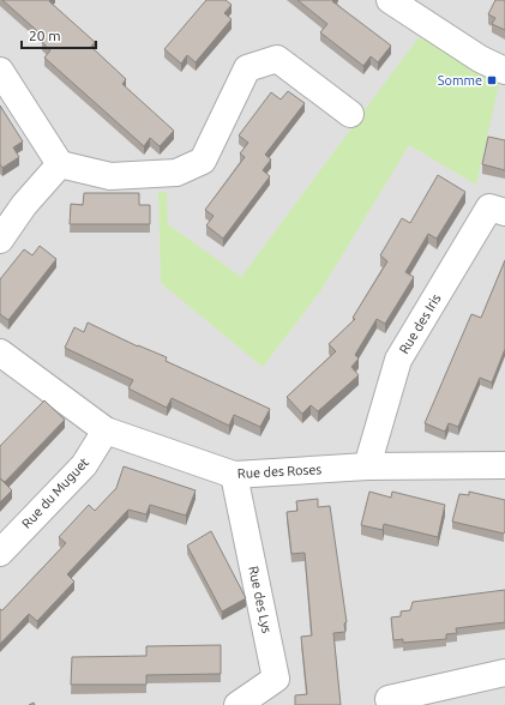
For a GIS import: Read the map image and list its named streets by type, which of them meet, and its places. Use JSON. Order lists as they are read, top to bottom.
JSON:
{
  "streets": {
    "street": [
      "Rue des Iris",
      "Rue des Roses",
      "Rue du Muguet",
      "Rue des Lys"
    ]
  },
  "crossings": [
    ["Rue des Iris", "Rue des Roses"],
    ["Rue des Roses", "Rue du Muguet"],
    ["Rue des Roses", "Rue des Lys"]
  ],
  "places": {
    "transit": ["Somme"]
  },
  "scale_bar": "20 m"
}
